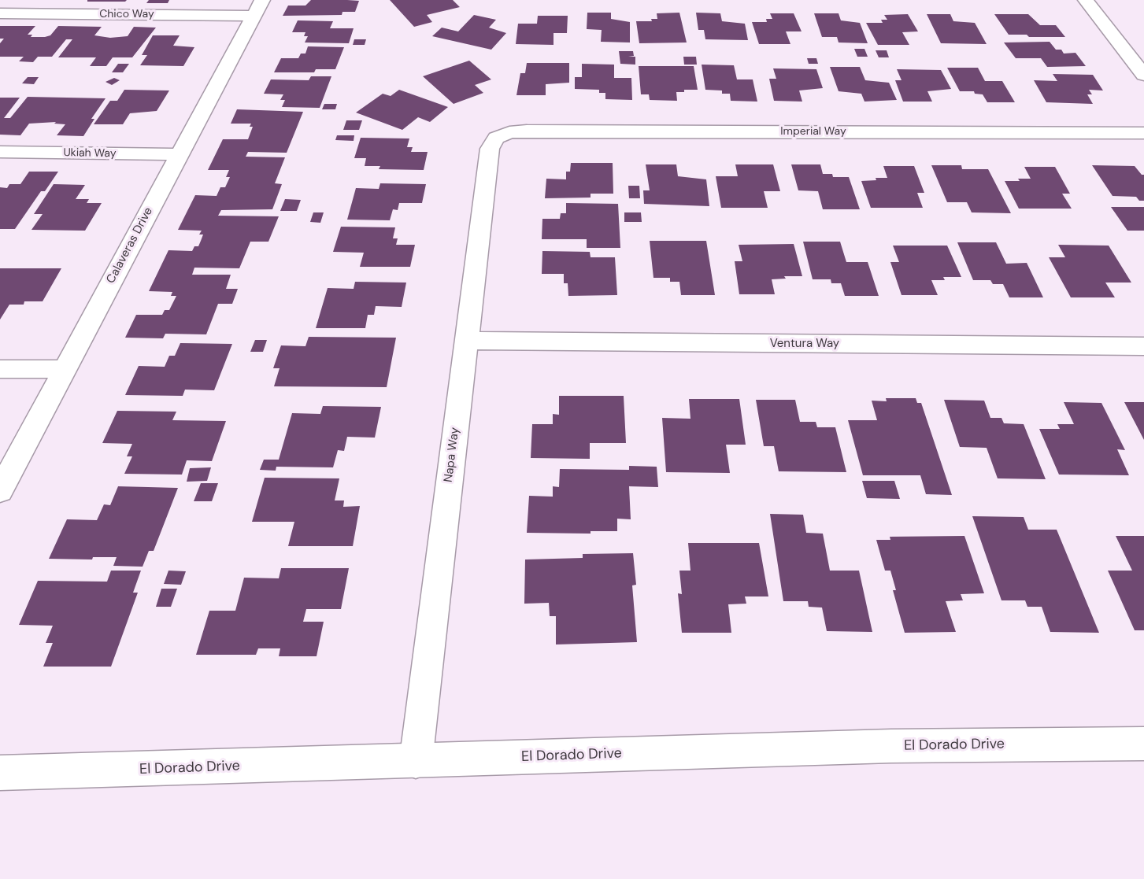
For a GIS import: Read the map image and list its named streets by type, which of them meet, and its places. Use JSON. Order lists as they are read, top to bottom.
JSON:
{
  "streets": {
    "street": [
      "Chico Way",
      "Imperial Way",
      "Ukiah Way",
      "Calaveras Drive",
      "Ventura Way",
      "Napa Way",
      "El Dorado Drive"
    ]
  },
  "crossings": [
    ["Chico Way", "Calaveras Drive"],
    ["Imperial Way", "Napa Way"],
    ["Ukiah Way", "Calaveras Drive"],
    ["Ventura Way", "Napa Way"],
    ["Napa Way", "El Dorado Drive"]
  ]
}
